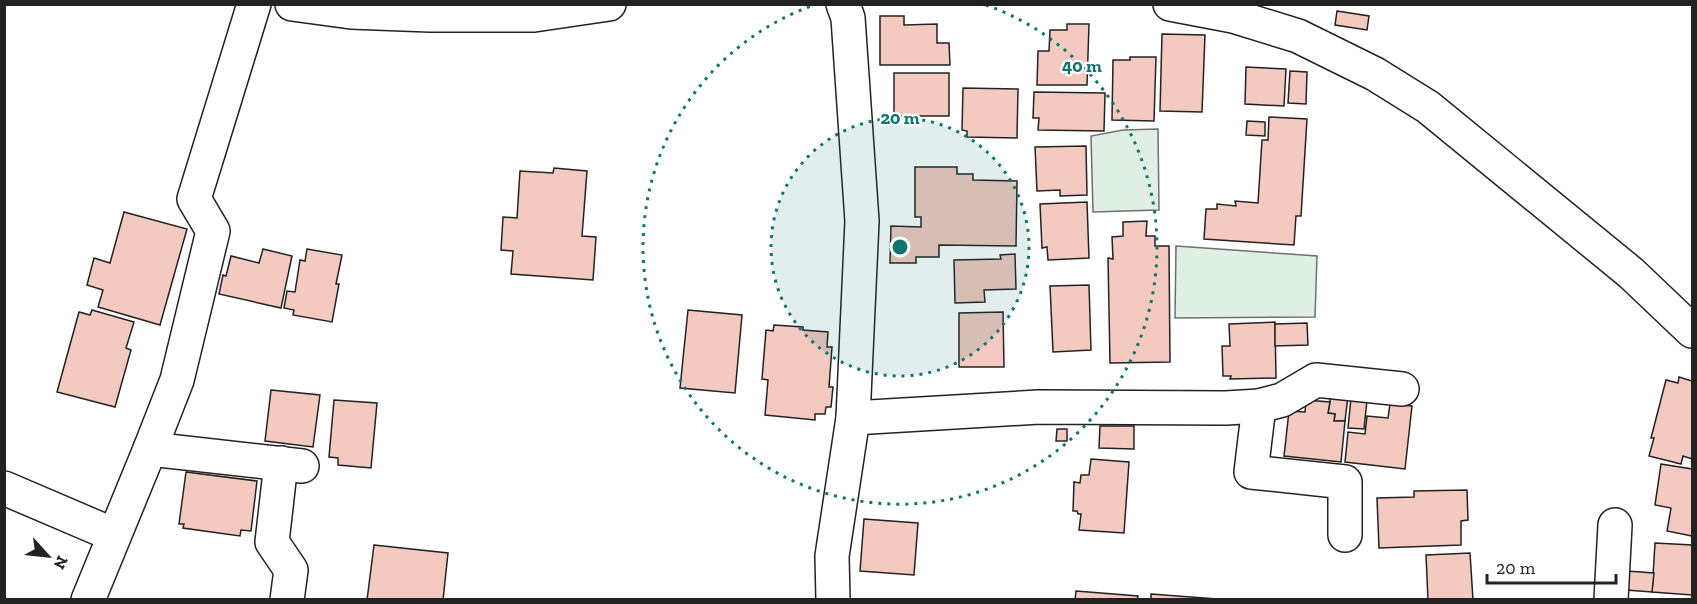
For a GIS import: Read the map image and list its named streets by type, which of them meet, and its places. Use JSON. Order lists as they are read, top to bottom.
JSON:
{
  "scale_bar": "20 m",
  "north": "bottom right",
  "rings": ["40 m", "20 m"]
}
